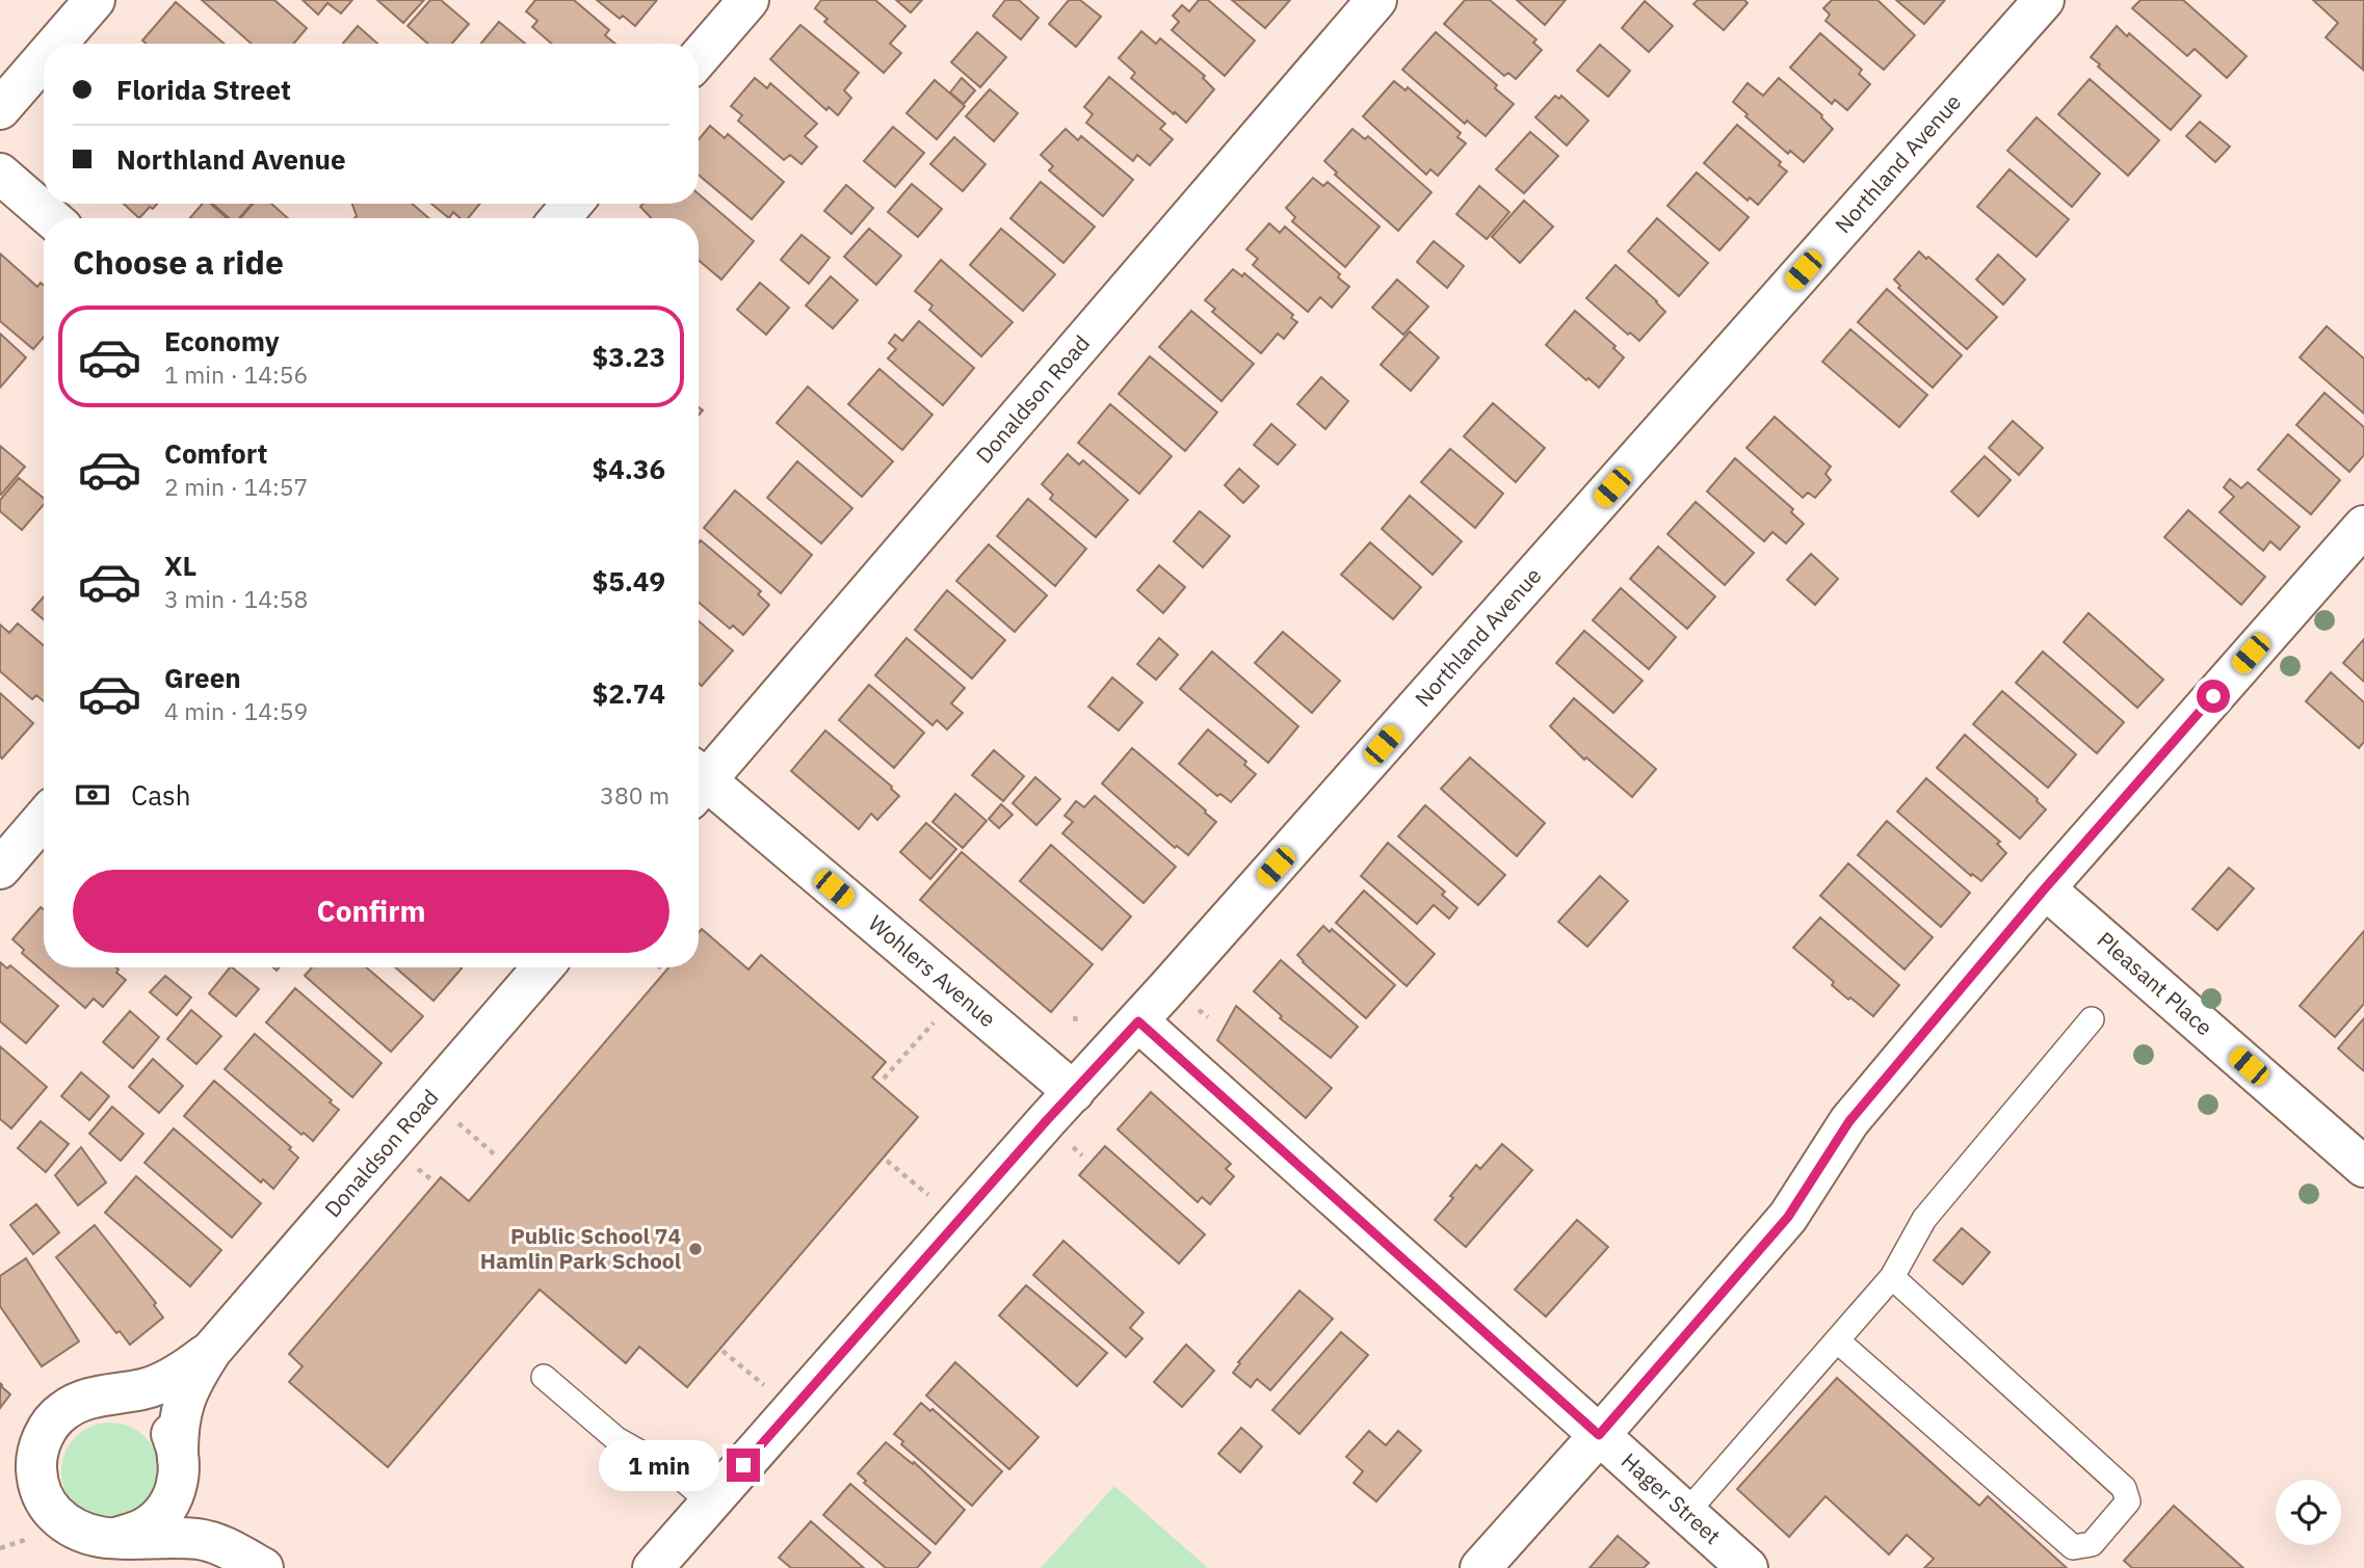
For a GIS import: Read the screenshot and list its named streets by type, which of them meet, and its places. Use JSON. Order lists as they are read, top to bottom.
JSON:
{
  "streets": {
    "street": [
      "Northland Avenue",
      "Donaldson Road",
      "Wohlers Avenue",
      "Pleasant Place",
      "Hager Street"
    ]
  },
  "crossings": [
    ["Northland Avenue", "Wohlers Avenue"],
    ["Northland Avenue", "Hager Street"]
  ],
  "places": ["Public School 74 Hamlin Park School"],
  "page": {
    "banner": ["Florida Street", "Northland Avenue"],
    "heading": "Choose a ride",
    "list": [
      {
        "name": "Economy",
        "note": "1 min · 14:56",
        "value": "$3.23"
      },
      {
        "name": "Comfort",
        "note": "2 min · 14:57",
        "value": "$4.36"
      },
      {
        "name": "XL",
        "note": "3 min · 14:58",
        "value": "$5.49"
      },
      {
        "name": "Green",
        "note": "4 min · 14:59",
        "value": "$2.74"
      }
    ],
    "pay": ["Cash", "380 m"],
    "buttons": "Confirm",
    "bubble": "1 min"
  }
}
